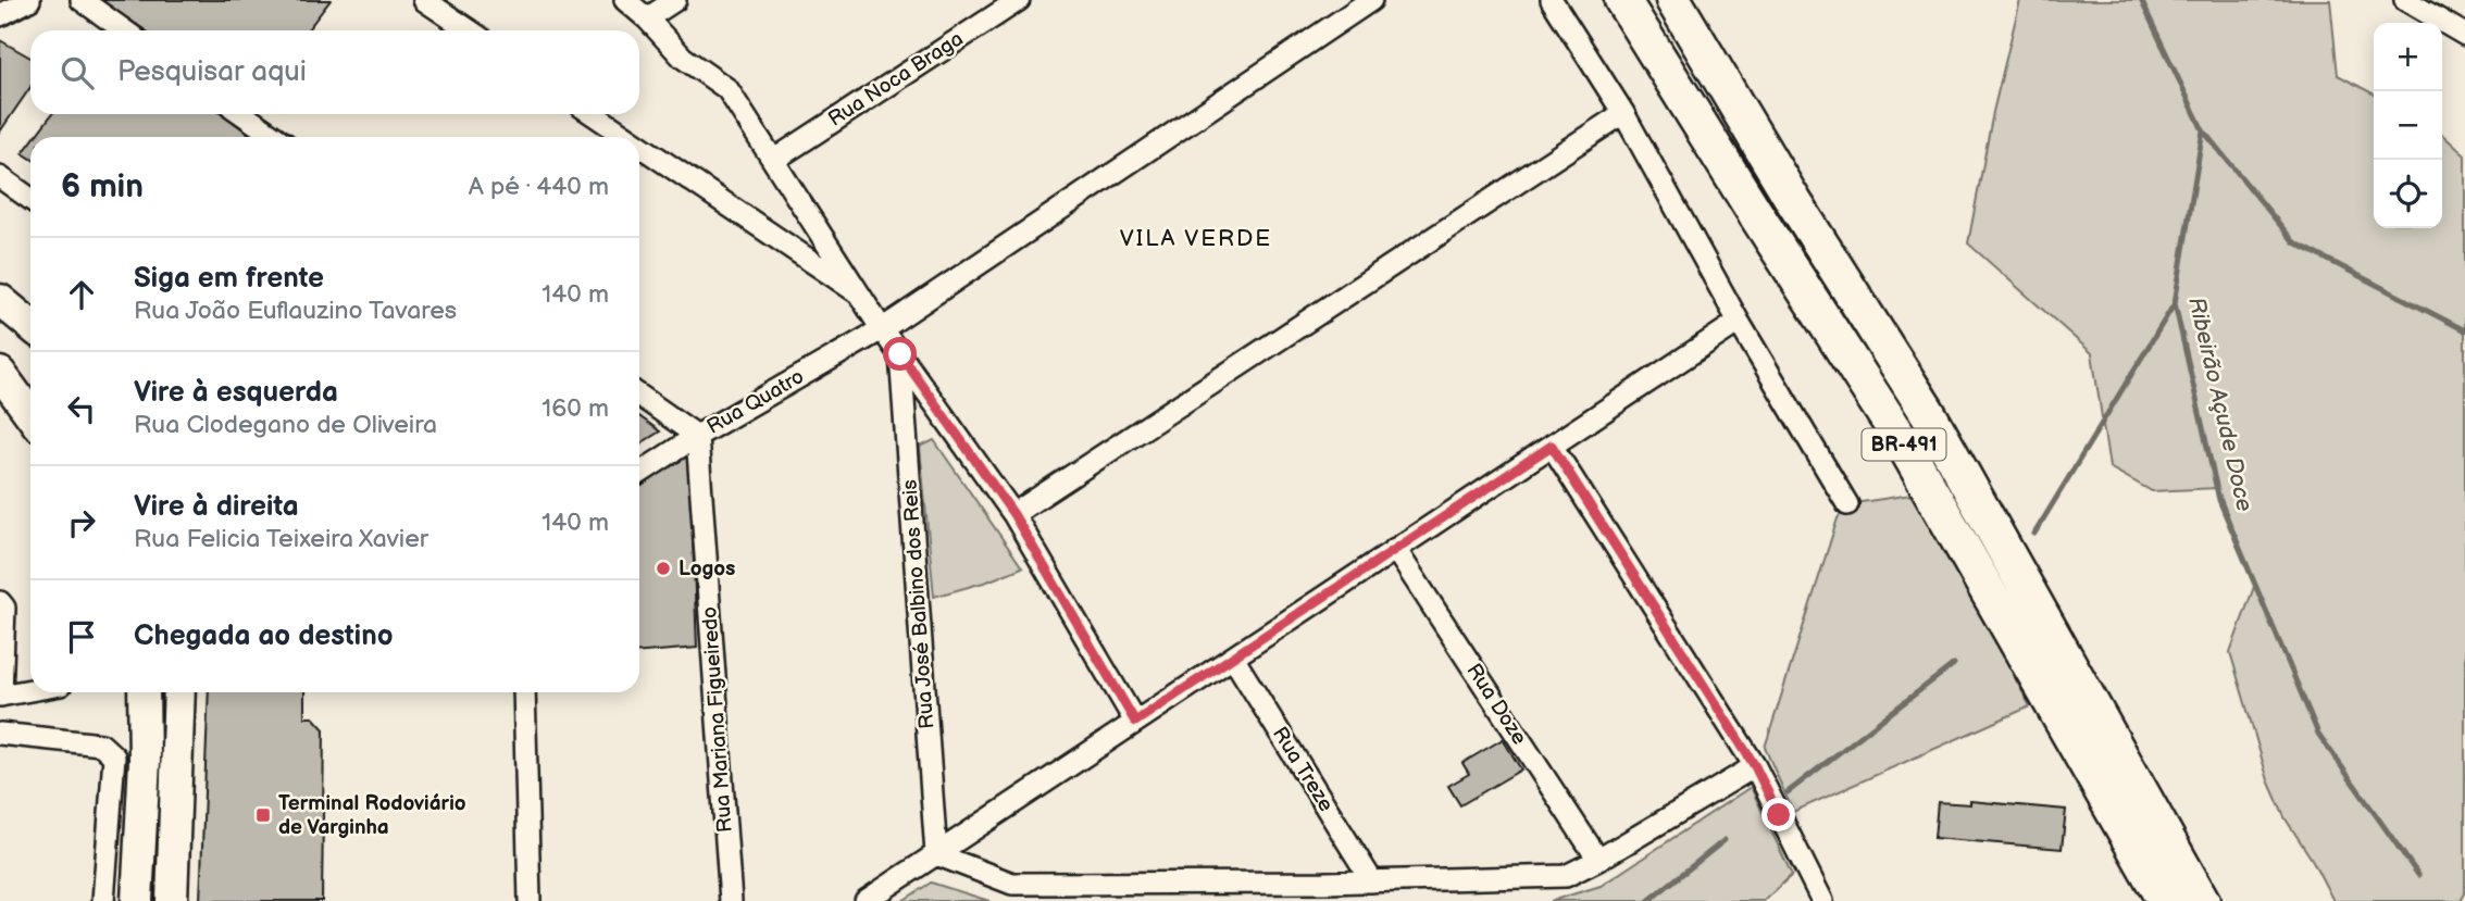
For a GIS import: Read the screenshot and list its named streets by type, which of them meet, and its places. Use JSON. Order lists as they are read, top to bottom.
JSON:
{
  "streets": {
    "highway": ["BR-491"],
    "street": [
      "Rua Noca Braga",
      "Rua Quatro",
      "Rua José Balbino dos Reis",
      "Rua Doze",
      "Rua Mariana Figueiredo",
      "Rua Treze"
    ]
  },
  "crossings": [
    ["Rua Quatro", "Rua Mariana Figueiredo"]
  ],
  "districts": ["VILA VERDE"],
  "water": ["Ribeirão Açude Doce"],
  "places": {
    "other": ["Logos"],
    "transit": ["Terminal Rodoviário de Varginha"]
  },
  "page": {
    "map_buttons": ["+", "−"],
    "search": "Pesquisar aqui",
    "heading": ["6 min", "A pé · 440 m"],
    "list": [
      ["Siga em frente", "Rua João Euflauzino Tavares", "140 m"],
      ["Vire à esquerda", "Rua Clodegano de Oliveira", "160 m"],
      ["Vire à direita", "Rua Felicia Teixeira Xavier", "140 m"],
      "Chegada ao destino"
    ]
  }
}
